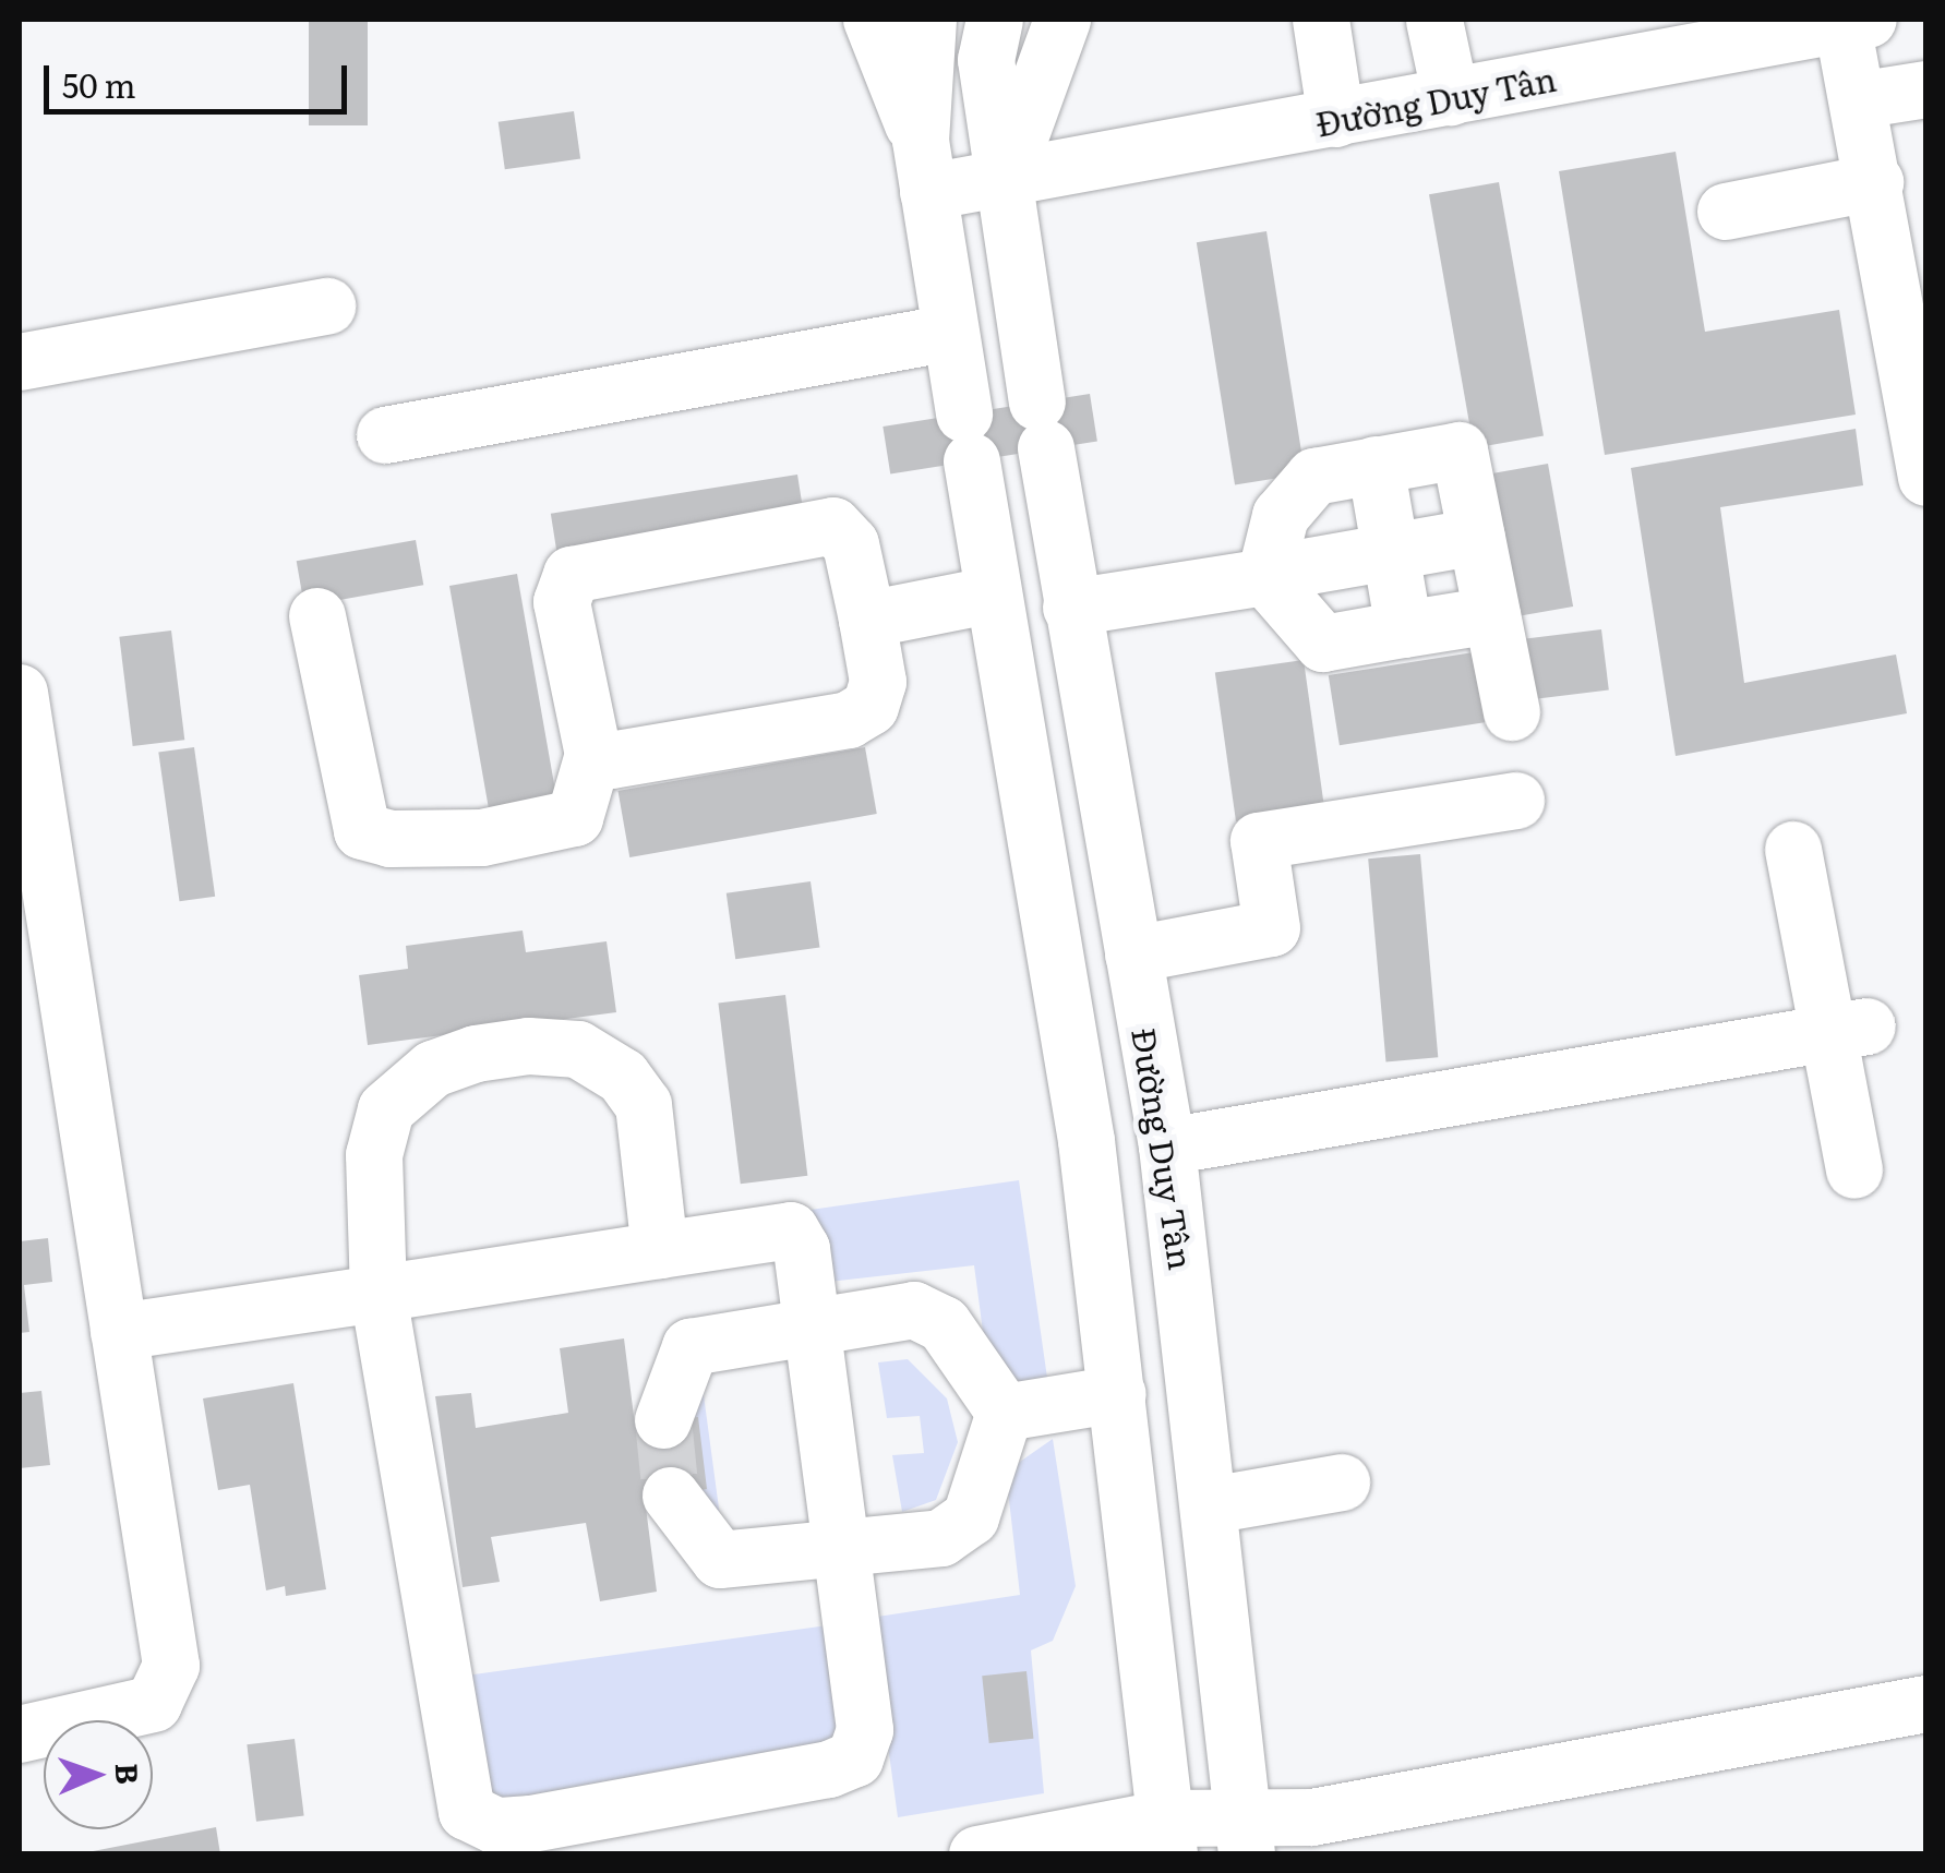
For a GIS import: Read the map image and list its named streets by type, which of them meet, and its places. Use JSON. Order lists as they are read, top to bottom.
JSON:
{
  "streets": {
    "street": ["Đường Duy Tân"]
  },
  "scale_bar": "50 m",
  "north": "right"
}
